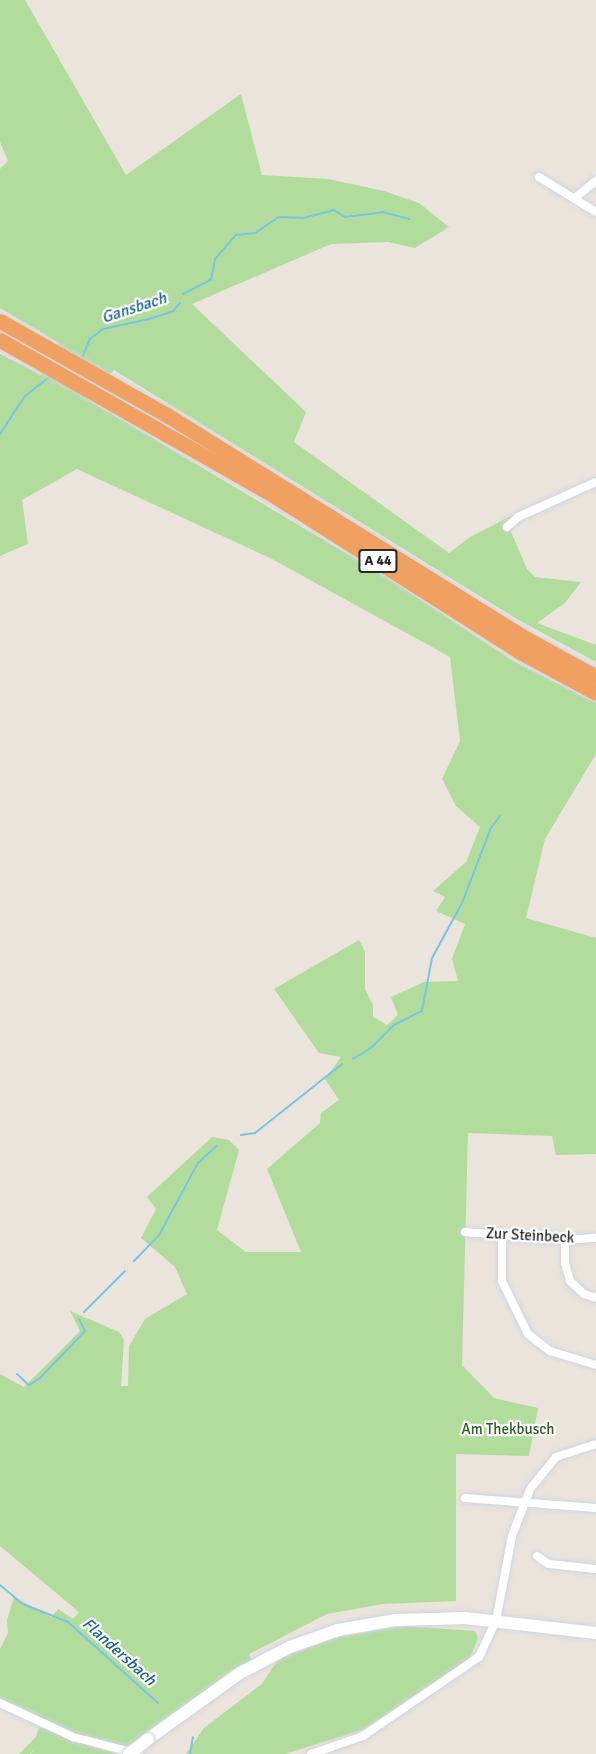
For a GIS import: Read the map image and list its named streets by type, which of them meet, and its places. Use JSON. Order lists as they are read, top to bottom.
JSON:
{
  "streets": {
    "highway": ["A 44"],
    "street": ["Zur Steinbeck"]
  },
  "water": ["Gansbach", "Flandersbach"],
  "parks": ["Am Thekbusch"]
}
